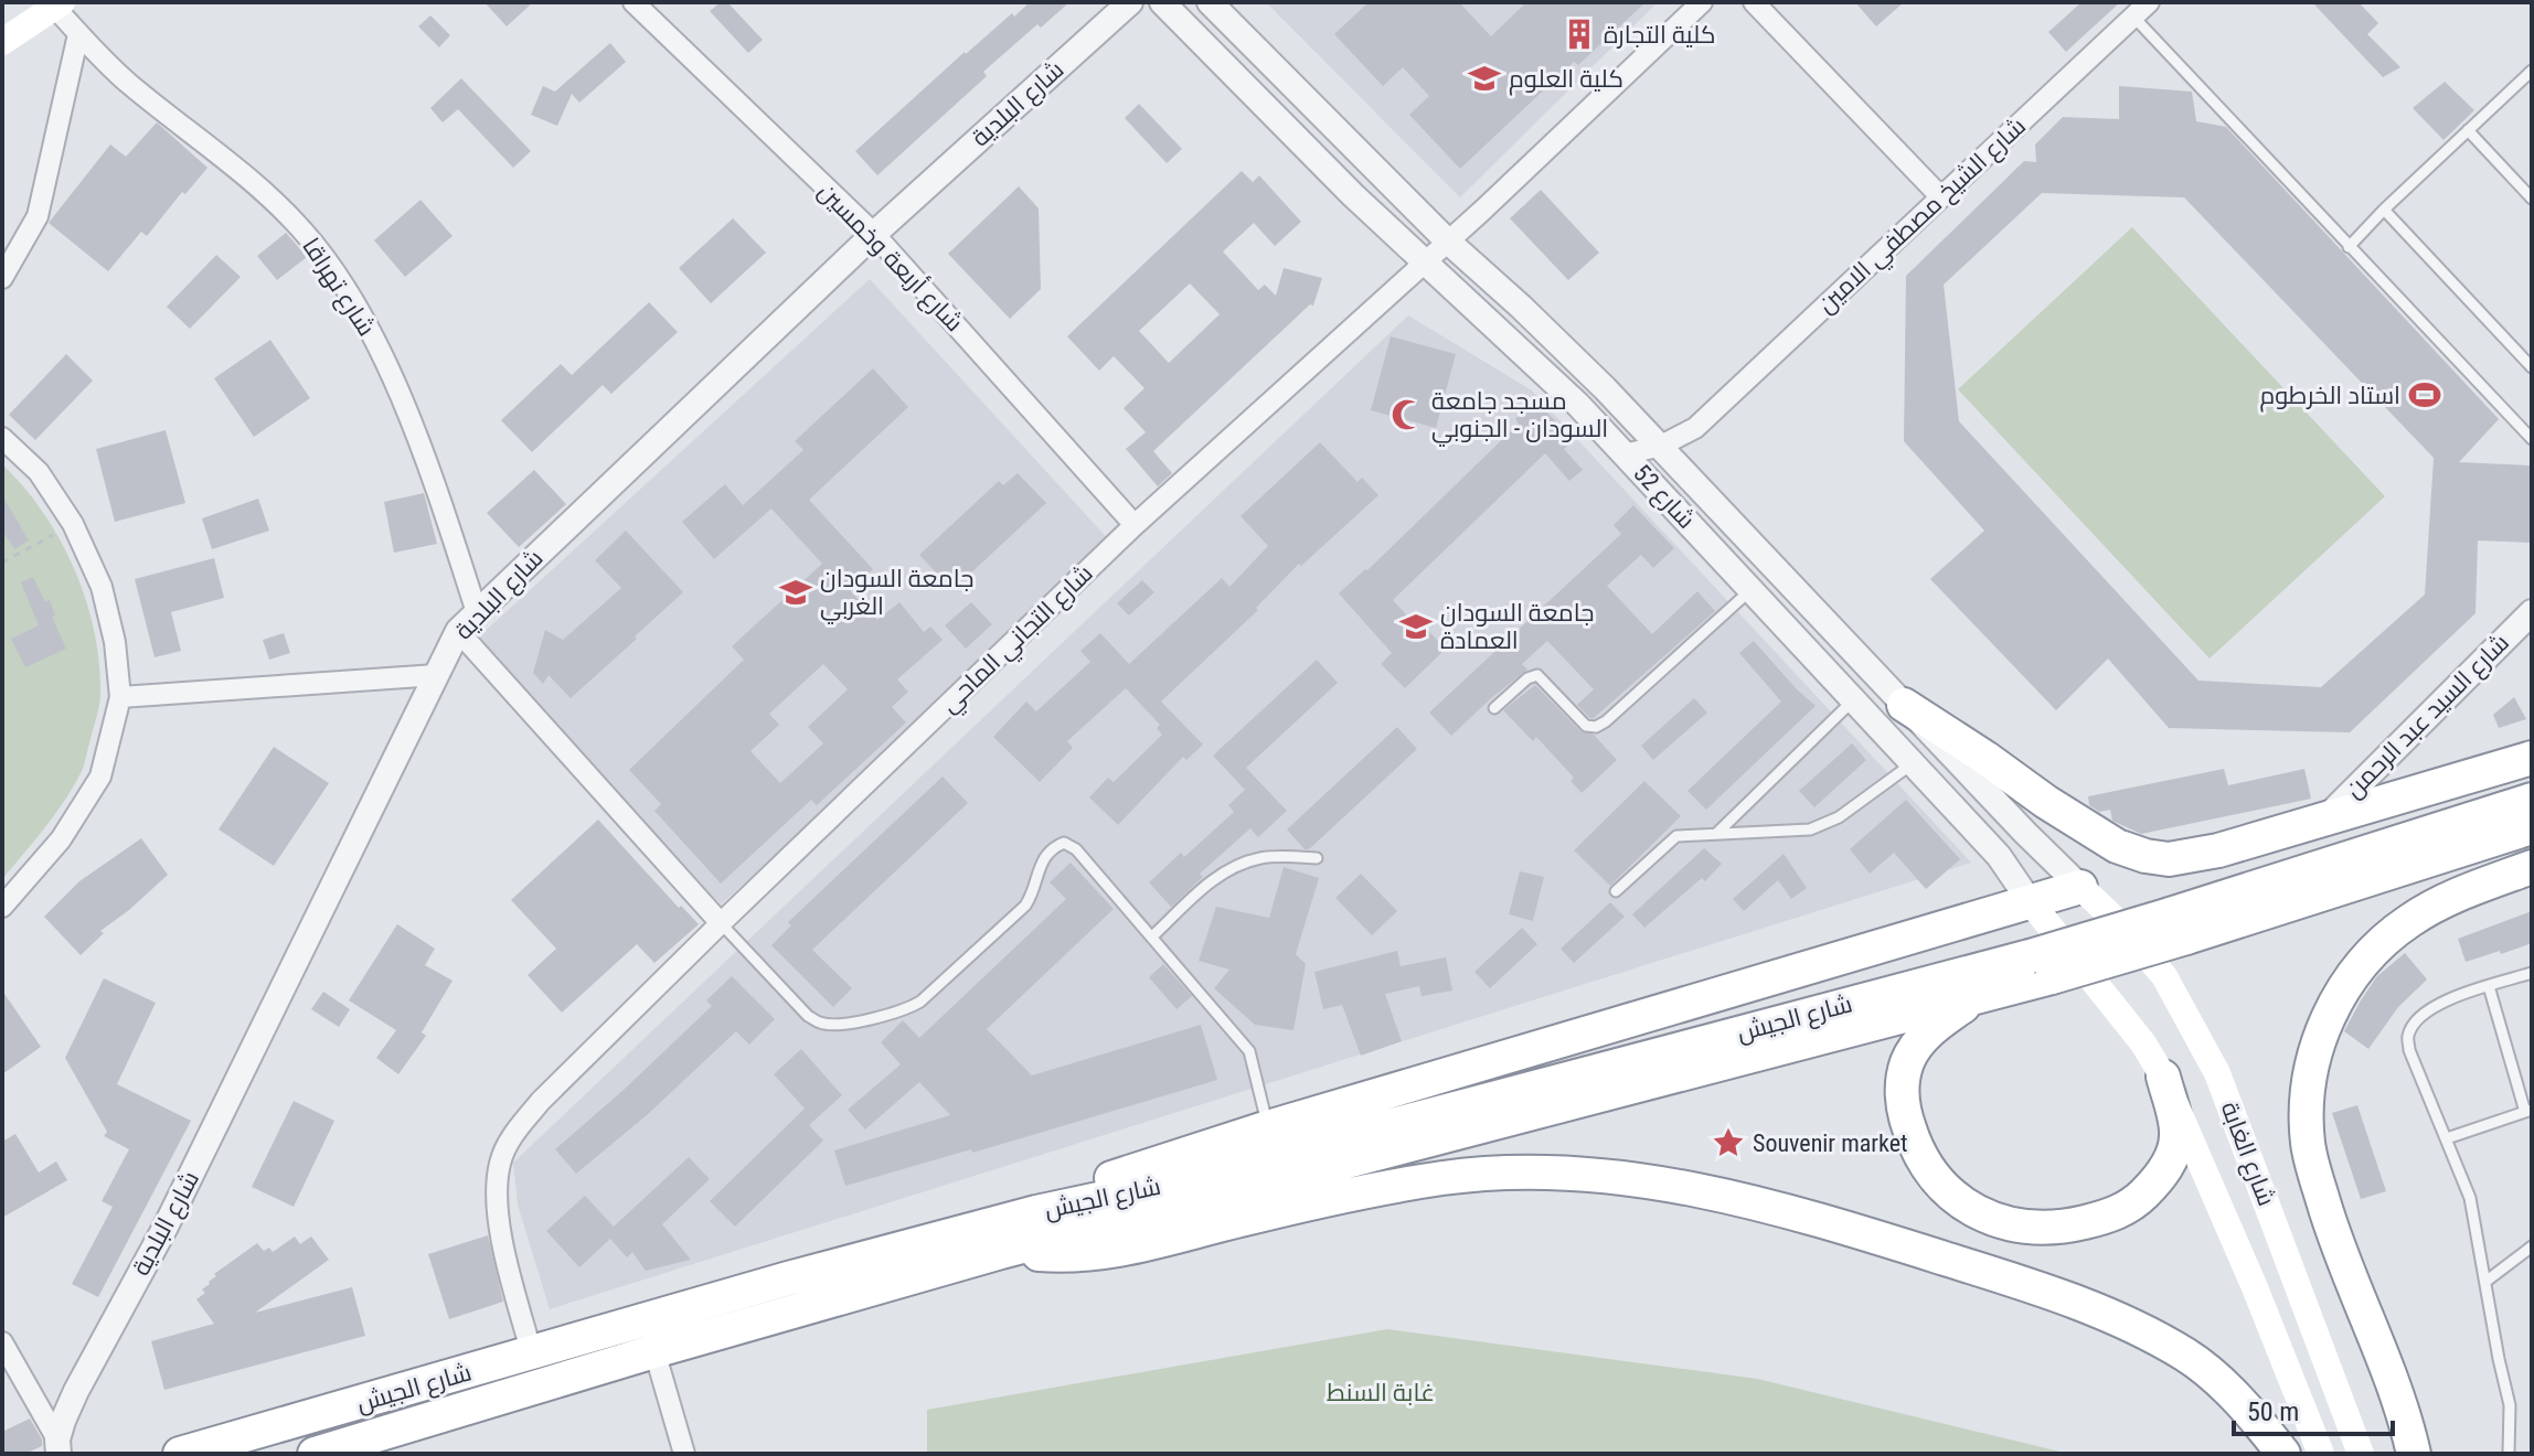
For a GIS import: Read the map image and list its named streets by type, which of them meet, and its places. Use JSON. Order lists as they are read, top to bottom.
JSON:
{
  "streets": {
    "highway": ["شارع الجيش"],
    "main road": ["شارع الغابة"],
    "street": [
      "شارع البلدية",
      "شارع الشيخ مصطفي الامين",
      "شارع أربعة وخمسين",
      "شارع تهراقا",
      "شارع 52",
      "شارع التجاني الماحي",
      "شارع السيد عبد الرحمن"
    ]
  },
  "crossings": [
    ["شارع البلدية", "شارع أربعة وخمسين"],
    ["شارع البلدية", "شارع تهراقا"],
    ["شارع الشيخ مصطفي الامين", "شارع 52"],
    ["شارع أربعة وخمسين", "شارع التجاني الماحي"],
    ["شارع 52", "شارع التجاني الماحي"],
    ["شارع 52", "شارع الغابة"],
    ["شارع التجاني الماحي", "شارع الجيش"]
  ],
  "parks": ["غابة السنط"],
  "places": {
    "building": ["كلية التجارة"],
    "school or university": ["كلية العلوم", "جامعة السودان الغربي", "جامعة السودان العمادة"],
    "sports": ["استاد الخرطوم"],
    "mosque": ["مسجد جامعة السودان - الجنوبي"],
    "place": ["Souvenir market"]
  },
  "scale_bar": "50 m"
}
